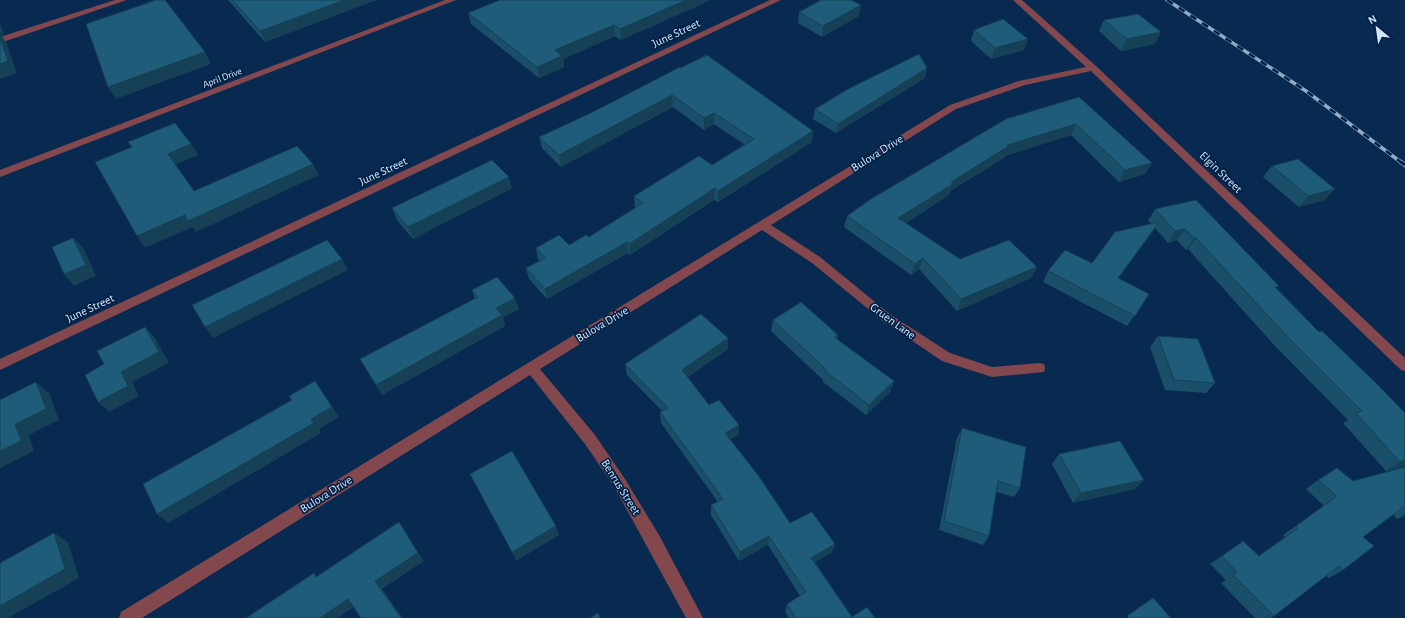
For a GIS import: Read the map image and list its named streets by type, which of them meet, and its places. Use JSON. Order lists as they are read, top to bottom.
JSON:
{
  "streets": {
    "street": [
      "June Street",
      "April Drive",
      "Bulova Drive",
      "Elgin Street",
      "Gruen Lane",
      "Benrus Street"
    ]
  },
  "crossings": [
    ["Bulova Drive", "Elgin Street"],
    ["Bulova Drive", "Gruen Lane"],
    ["Bulova Drive", "Benrus Street"]
  ],
  "north": "top left"
}
